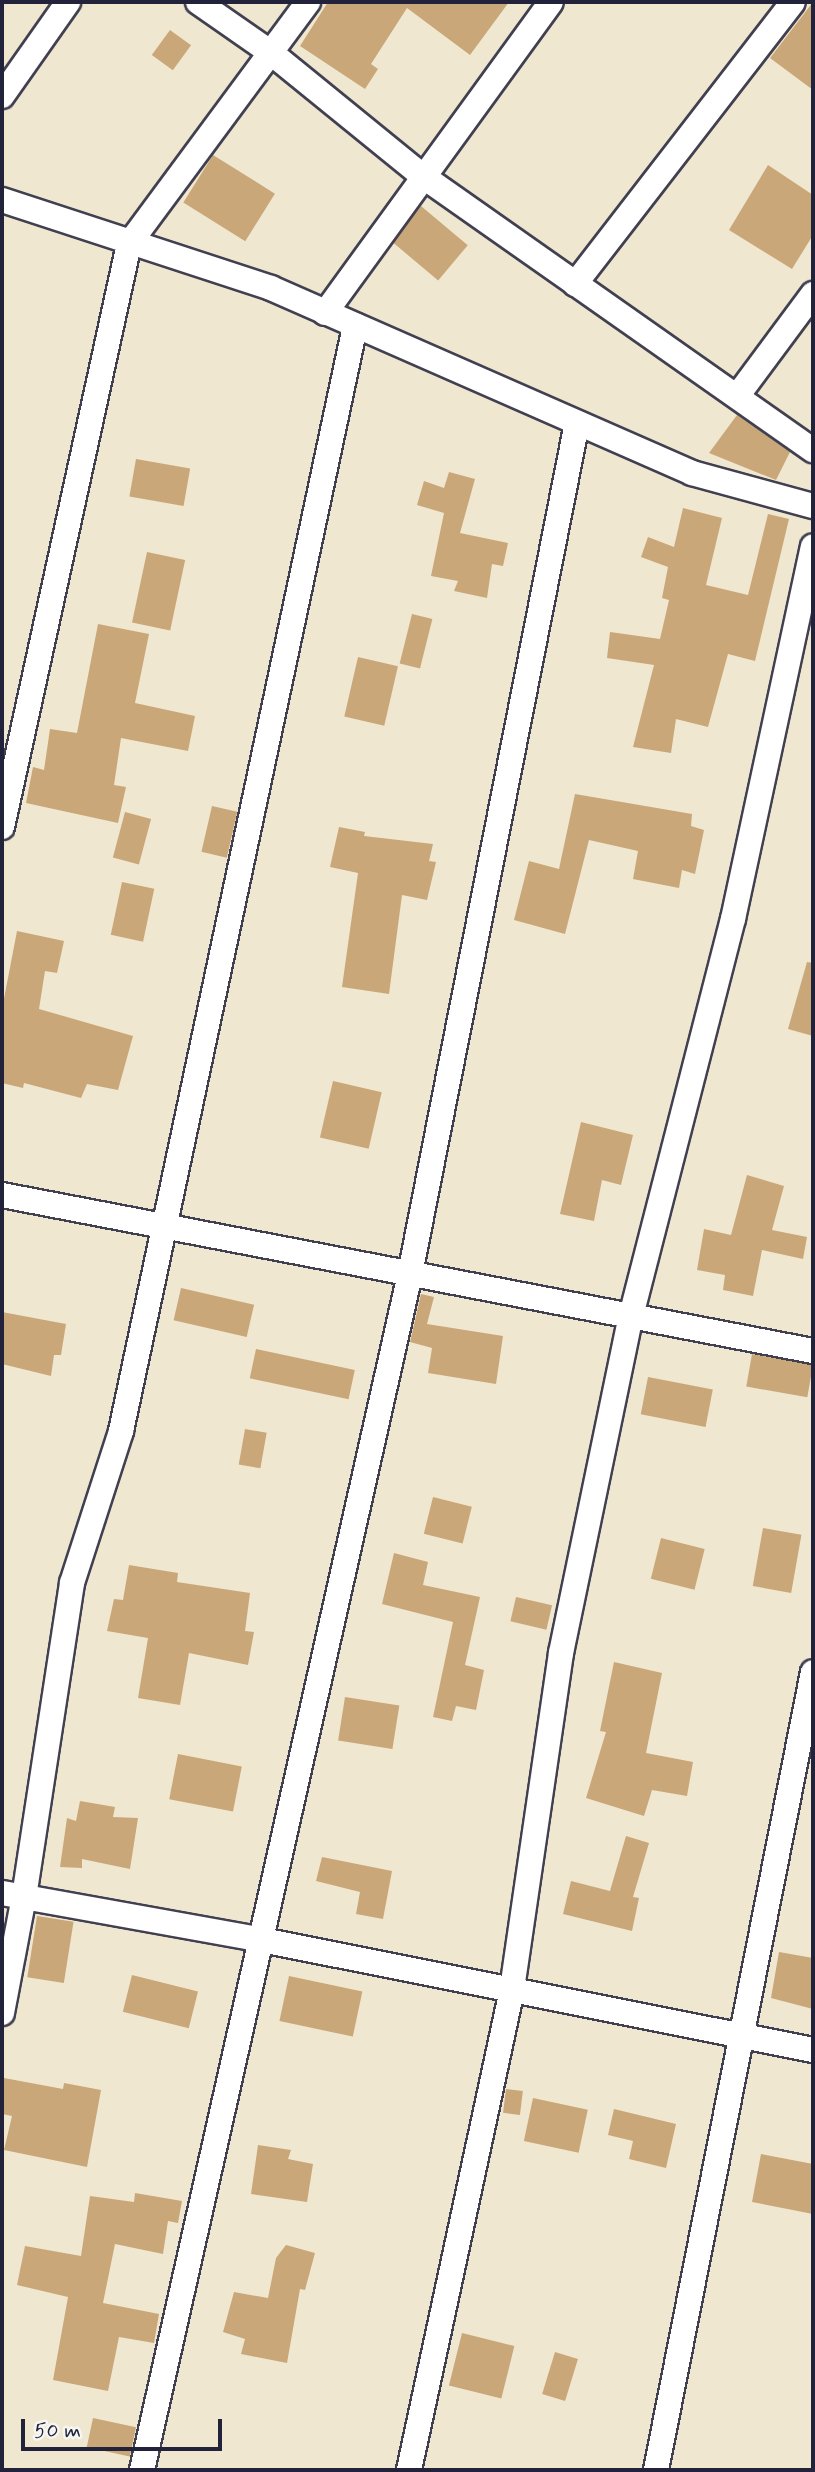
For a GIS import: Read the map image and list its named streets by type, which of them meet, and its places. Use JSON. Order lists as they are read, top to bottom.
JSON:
{
  "scale_bar": "50 m"
}
